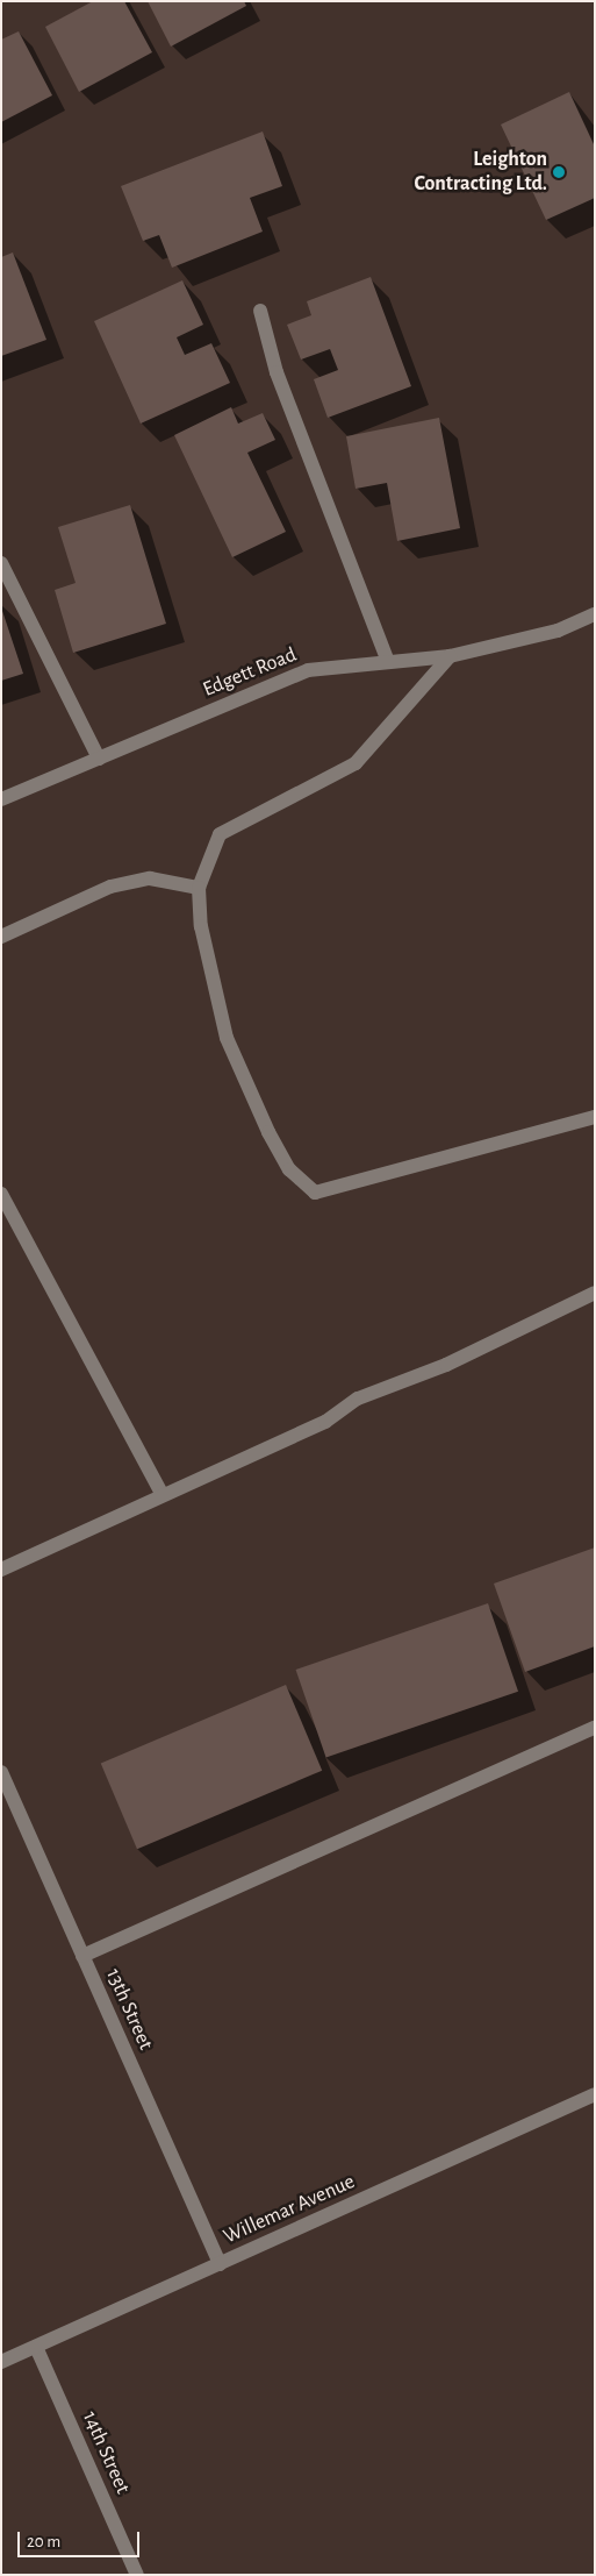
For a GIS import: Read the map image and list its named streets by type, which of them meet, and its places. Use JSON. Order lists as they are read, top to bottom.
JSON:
{
  "streets": {
    "street": [
      "Edgett Road",
      "13th Street",
      "Willemar Avenue",
      "14th Street"
    ]
  },
  "crossings": [
    ["13th Street", "Willemar Avenue"],
    ["Willemar Avenue", "14th Street"]
  ],
  "places": ["Leighton Contracting Ltd."],
  "scale_bar": "20 m"
}
